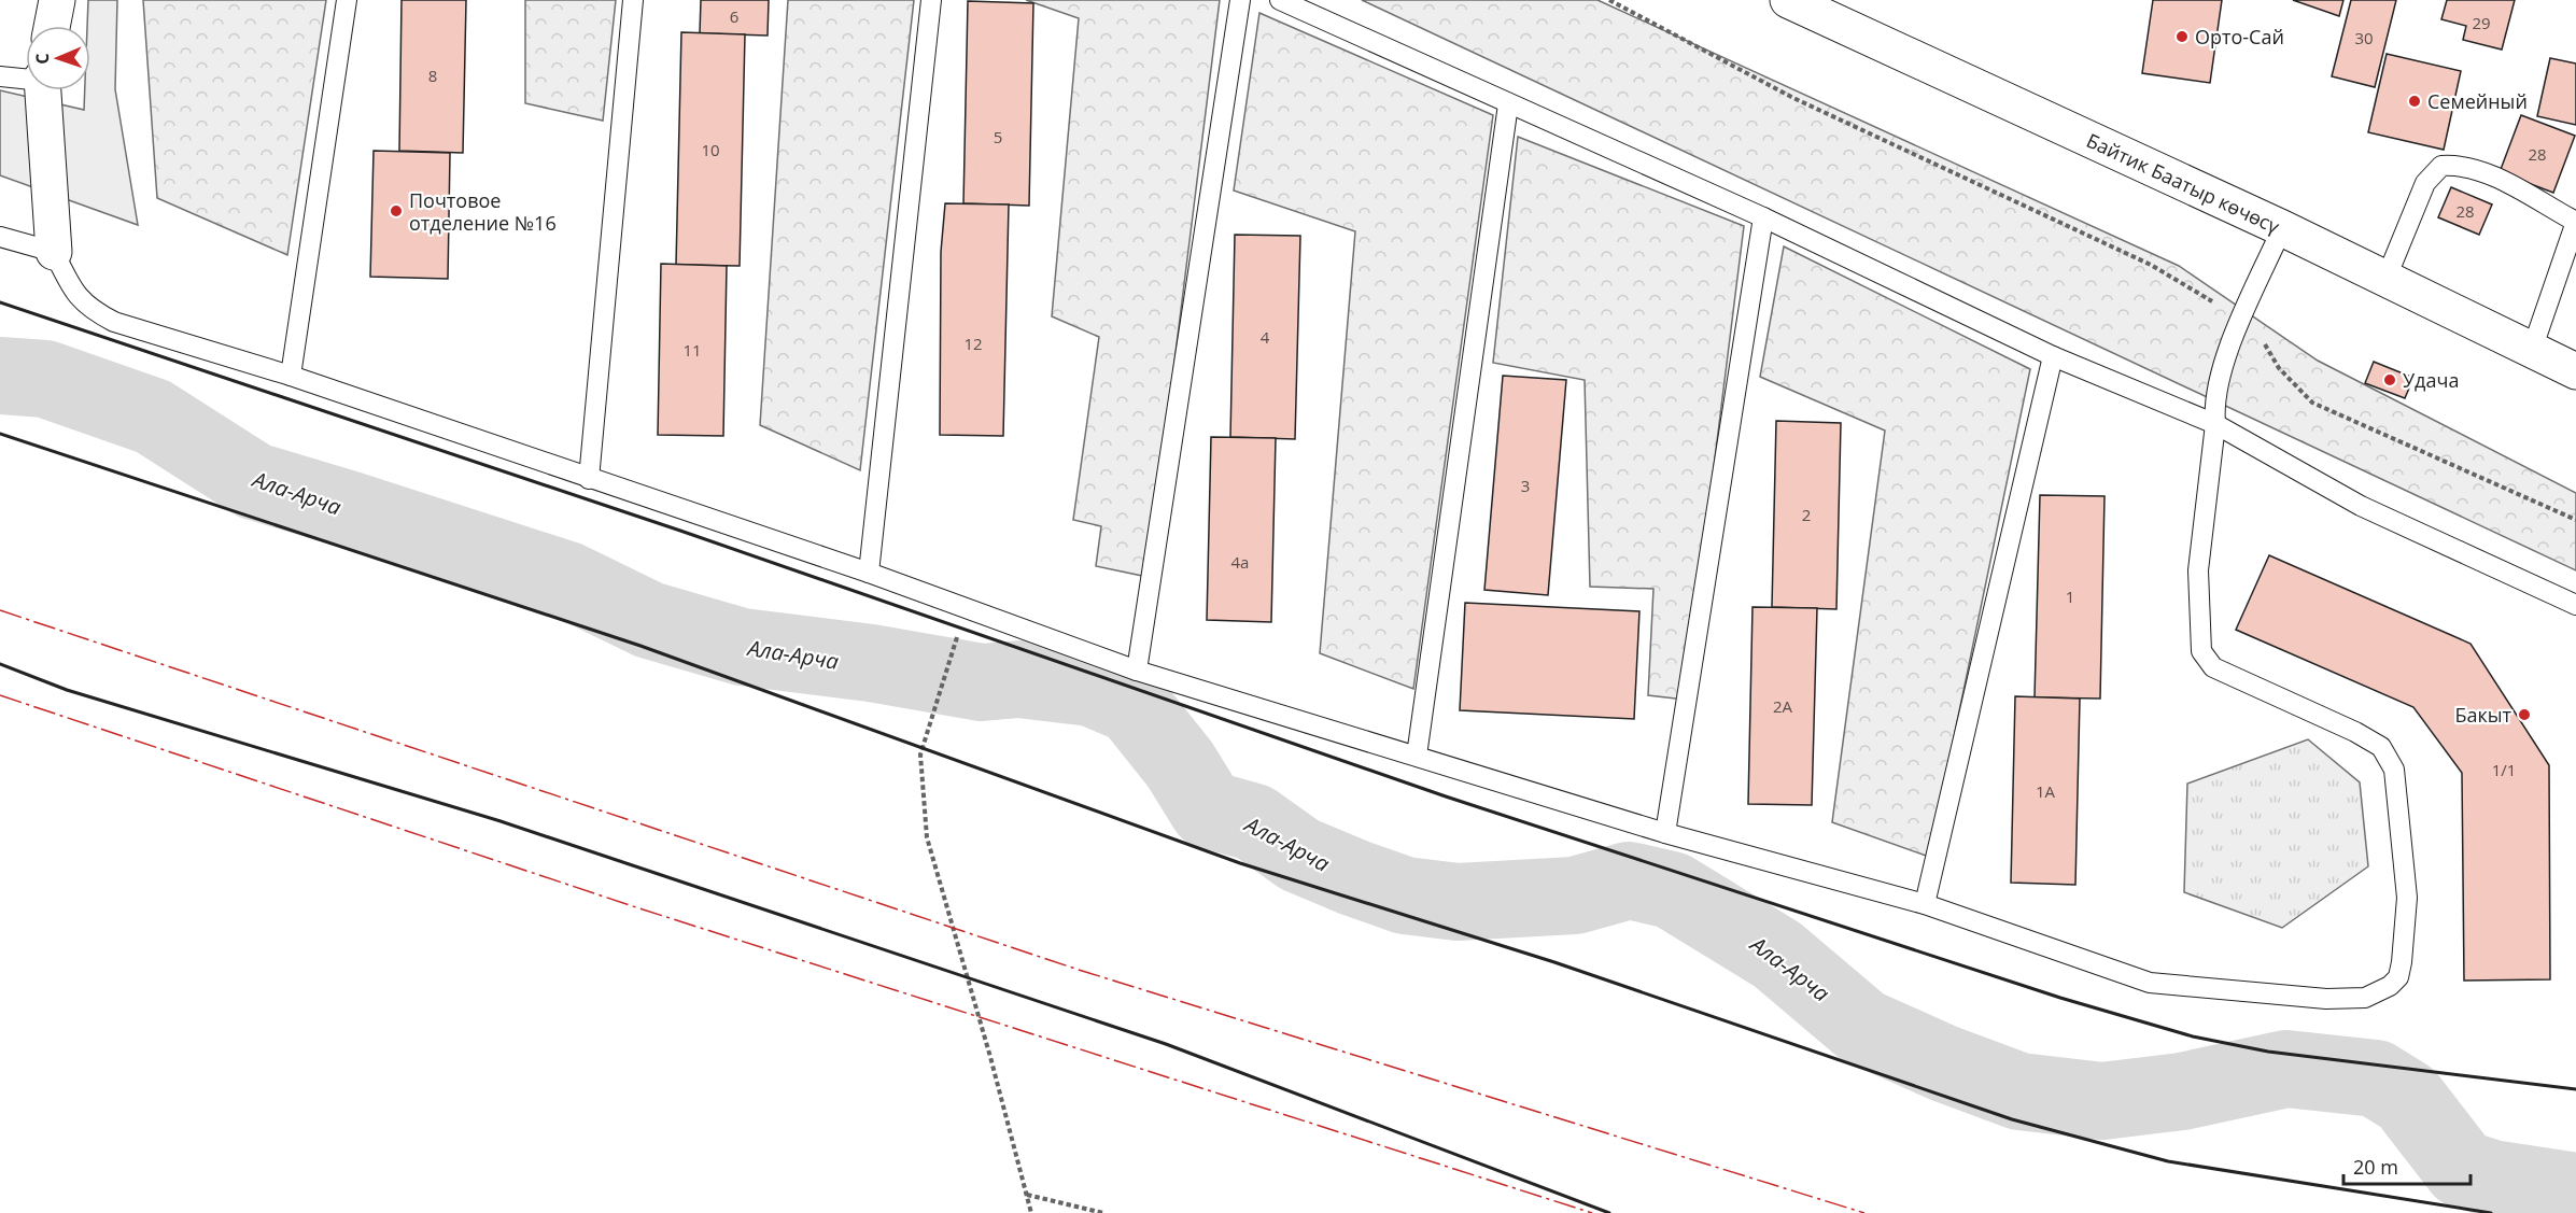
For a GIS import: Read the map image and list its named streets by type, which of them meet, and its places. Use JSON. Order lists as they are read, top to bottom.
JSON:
{
  "streets": {
    "main road": ["Байтик Баатыр көчөсү"]
  },
  "water": ["Ала-Арча"],
  "places": [
    "Орто-Сай",
    "Семейный",
    "Почтовое отделение №16",
    "Удача",
    "Бакыт"
  ],
  "house_numbers": [
    "6",
    "29",
    "30",
    "8",
    "5",
    "10",
    "28",
    "28",
    "4",
    "12",
    "11",
    "3",
    "2",
    "4а",
    "1",
    "2А",
    "1/1",
    "1А"
  ],
  "scale_bar": "20 m",
  "north": "left"
}
